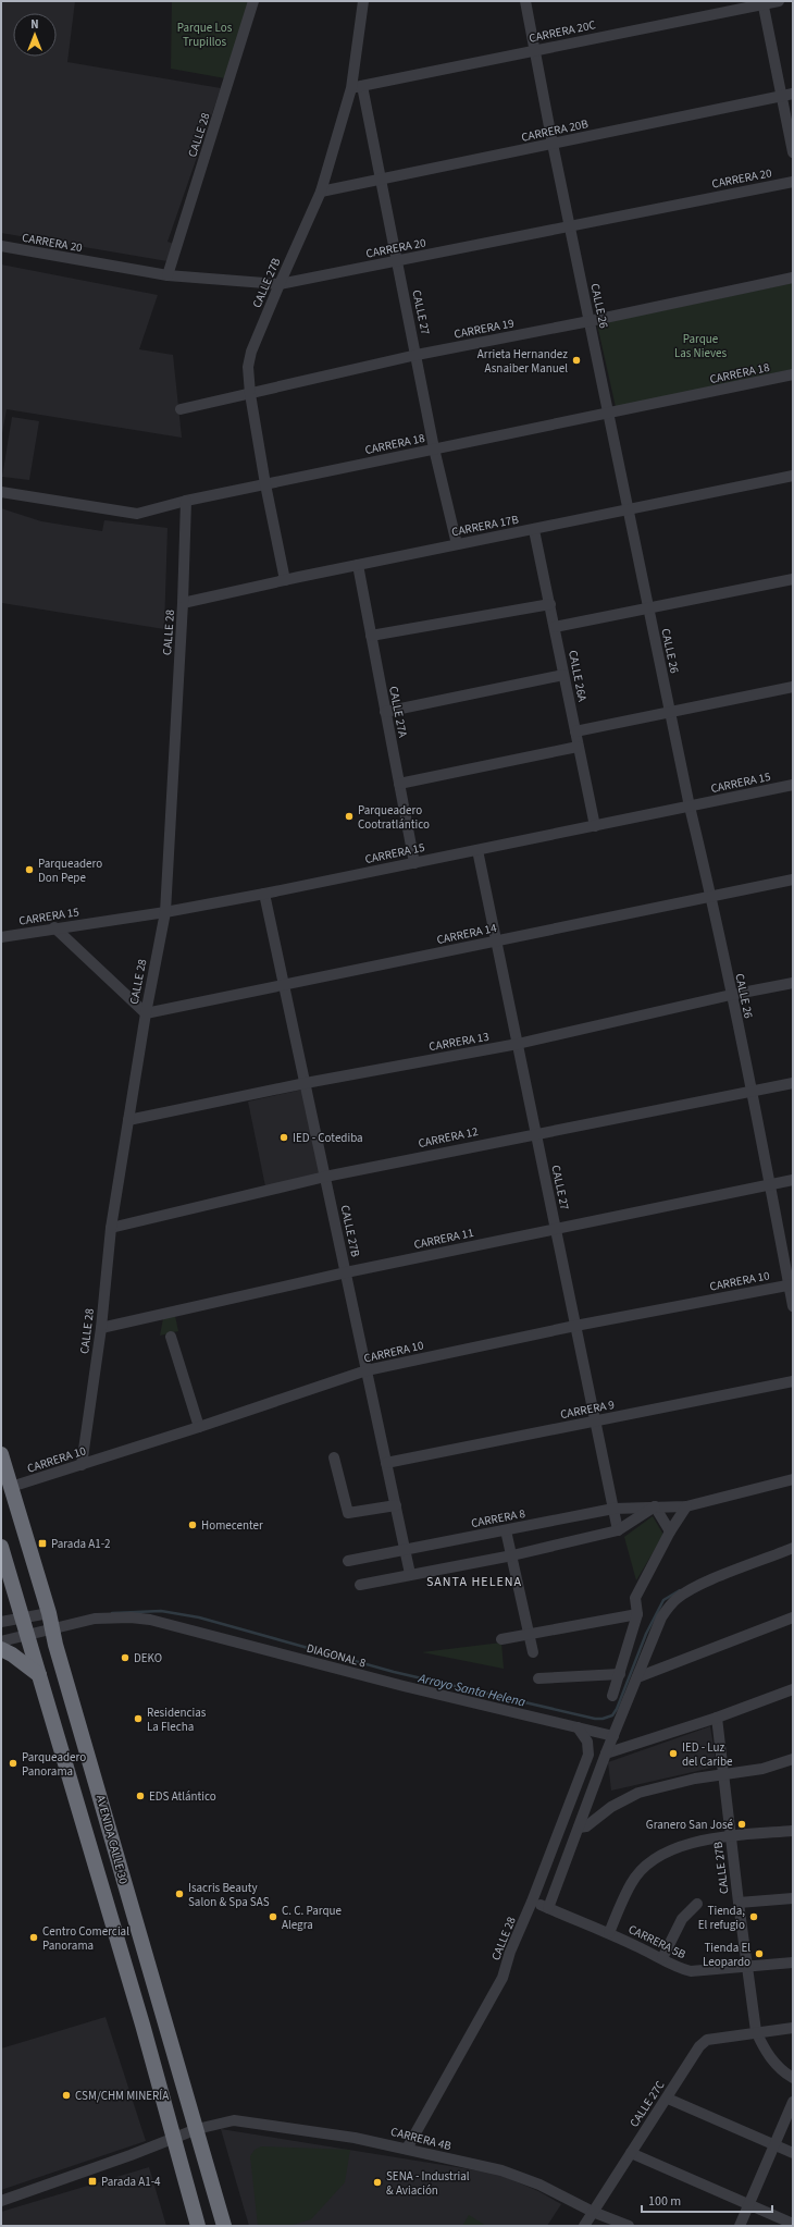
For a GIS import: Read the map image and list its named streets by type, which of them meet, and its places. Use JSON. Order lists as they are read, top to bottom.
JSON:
{
  "streets": {
    "highway": ["AVENIDA CALLE 30"],
    "street": [
      "CARRERA 20C",
      "CARRERA 20B",
      "CALLE 28",
      "CARRERA 20",
      "CALLE 27B",
      "CALLE 26",
      "CALLE 27",
      "CARRERA 19",
      "CARRERA 18",
      "CARRERA 17B",
      "CALLE 26A",
      "CALLE 27A",
      "CARRERA 15",
      "CARRERA 14",
      "CARRERA 13",
      "CARRERA 12",
      "CARRERA 11",
      "CARRERA 10",
      "CARRERA 9",
      "CARRERA 8",
      "DIAGONAL 8",
      "CARRERA 5B",
      "CALLE 27C",
      "CARRERA 4B"
    ]
  },
  "crossings": [
    ["CARRERA 20C", "CALLE 27B"],
    ["CARRERA 20C", "CALLE 26"],
    ["CARRERA 20C", "CALLE 27"],
    ["CARRERA 20B", "CALLE 27B"],
    ["CARRERA 20B", "CALLE 26"],
    ["CARRERA 20B", "CALLE 27"],
    ["CALLE 28", "CARRERA 20"],
    ["CALLE 28", "CARRERA 18"],
    ["CALLE 28", "CARRERA 17B"],
    ["CALLE 28", "CARRERA 15"],
    ["CALLE 28", "CARRERA 14"],
    ["CALLE 28", "CARRERA 13"],
    ["CALLE 28", "CARRERA 12"],
    ["CALLE 28", "CARRERA 11"],
    ["CALLE 28", "CARRERA 10"],
    ["CALLE 28", "DIAGONAL 8"],
    ["CALLE 28", "CARRERA 4B"],
    ["CARRERA 20", "CALLE 27B"],
    ["CARRERA 20", "CALLE 26"],
    ["CARRERA 20", "CALLE 27"],
    ["CALLE 27B", "CALLE 27"],
    ["CALLE 27B", "CARRERA 19"],
    ["CALLE 27B", "CARRERA 18"],
    ["CALLE 27B", "CARRERA 17B"],
    ["CALLE 27B", "CARRERA 15"],
    ["CALLE 27B", "CARRERA 14"],
    ["CALLE 27B", "CARRERA 13"],
    ["CALLE 27B", "CARRERA 12"],
    ["CALLE 27B", "CARRERA 11"],
    ["CALLE 27B", "CARRERA 10"],
    ["CALLE 27B", "CARRERA 9"],
    ["CALLE 27B", "CARRERA 8"],
    ["CALLE 27B", "CARRERA 5B"],
    ["CALLE 27B", "CALLE 27C"],
    ["CALLE 26", "CARRERA 19"],
    ["CALLE 26", "CARRERA 18"],
    ["CALLE 26", "CARRERA 17B"],
    ["CALLE 26", "CARRERA 15"],
    ["CALLE 26", "CARRERA 14"],
    ["CALLE 26", "CARRERA 13"],
    ["CALLE 26", "CARRERA 12"],
    ["CALLE 26", "CARRERA 11"],
    ["CALLE 26", "CARRERA 10"],
    ["CALLE 27", "CARRERA 19"],
    ["CALLE 27", "CARRERA 18"],
    ["CALLE 27", "CARRERA 17B"],
    ["CALLE 27", "CARRERA 15"],
    ["CALLE 27", "CARRERA 14"],
    ["CALLE 27", "CARRERA 13"],
    ["CALLE 27", "CARRERA 12"],
    ["CALLE 27", "CARRERA 11"],
    ["CALLE 27", "CARRERA 10"],
    ["CALLE 27", "CARRERA 9"],
    ["CALLE 27", "CARRERA 8"],
    ["CARRERA 17B", "CALLE 26A"],
    ["CARRERA 17B", "CALLE 27A"],
    ["CALLE 26A", "CARRERA 15"],
    ["CALLE 27A", "CARRERA 15"],
    ["CARRERA 10", "AVENIDA CALLE 30"],
    ["DIAGONAL 8", "AVENIDA CALLE 30"],
    ["AVENIDA CALLE 30", "CARRERA 4B"],
    ["CALLE 27C", "CARRERA 4B"]
  ],
  "districts": ["SANTA HELENA"],
  "water": ["Arroyo Santa Helena"],
  "parks": ["Parque Los Trupillos", "Parque Las Nieves"],
  "places": {
    "other": [
      "Arrieta Hernandez Asnaiber Manuel",
      "Parqueadero Cootratlántico",
      "Parqueadero Don Pepe",
      "IED - Cotediba",
      "Homecenter",
      "DEKO",
      "Residencias La Flecha",
      "IED - Luz del Caribe",
      "Parqueadero Panorama",
      "EDS Atlántico",
      "Granero San José",
      "Isacris Beauty Salon & Spa SAS",
      "C. C. Parque Alegra",
      "Tienda, El refugio",
      "Centro Comercial Panorama",
      "Tienda El Leopardo",
      "CSM/CHM MINERÍA",
      "SENA - Industrial & Aviación"
    ],
    "transit": ["Parada A1-2", "Parada A1-4"]
  },
  "scale_bar": "100 m",
  "north": "top"
}
